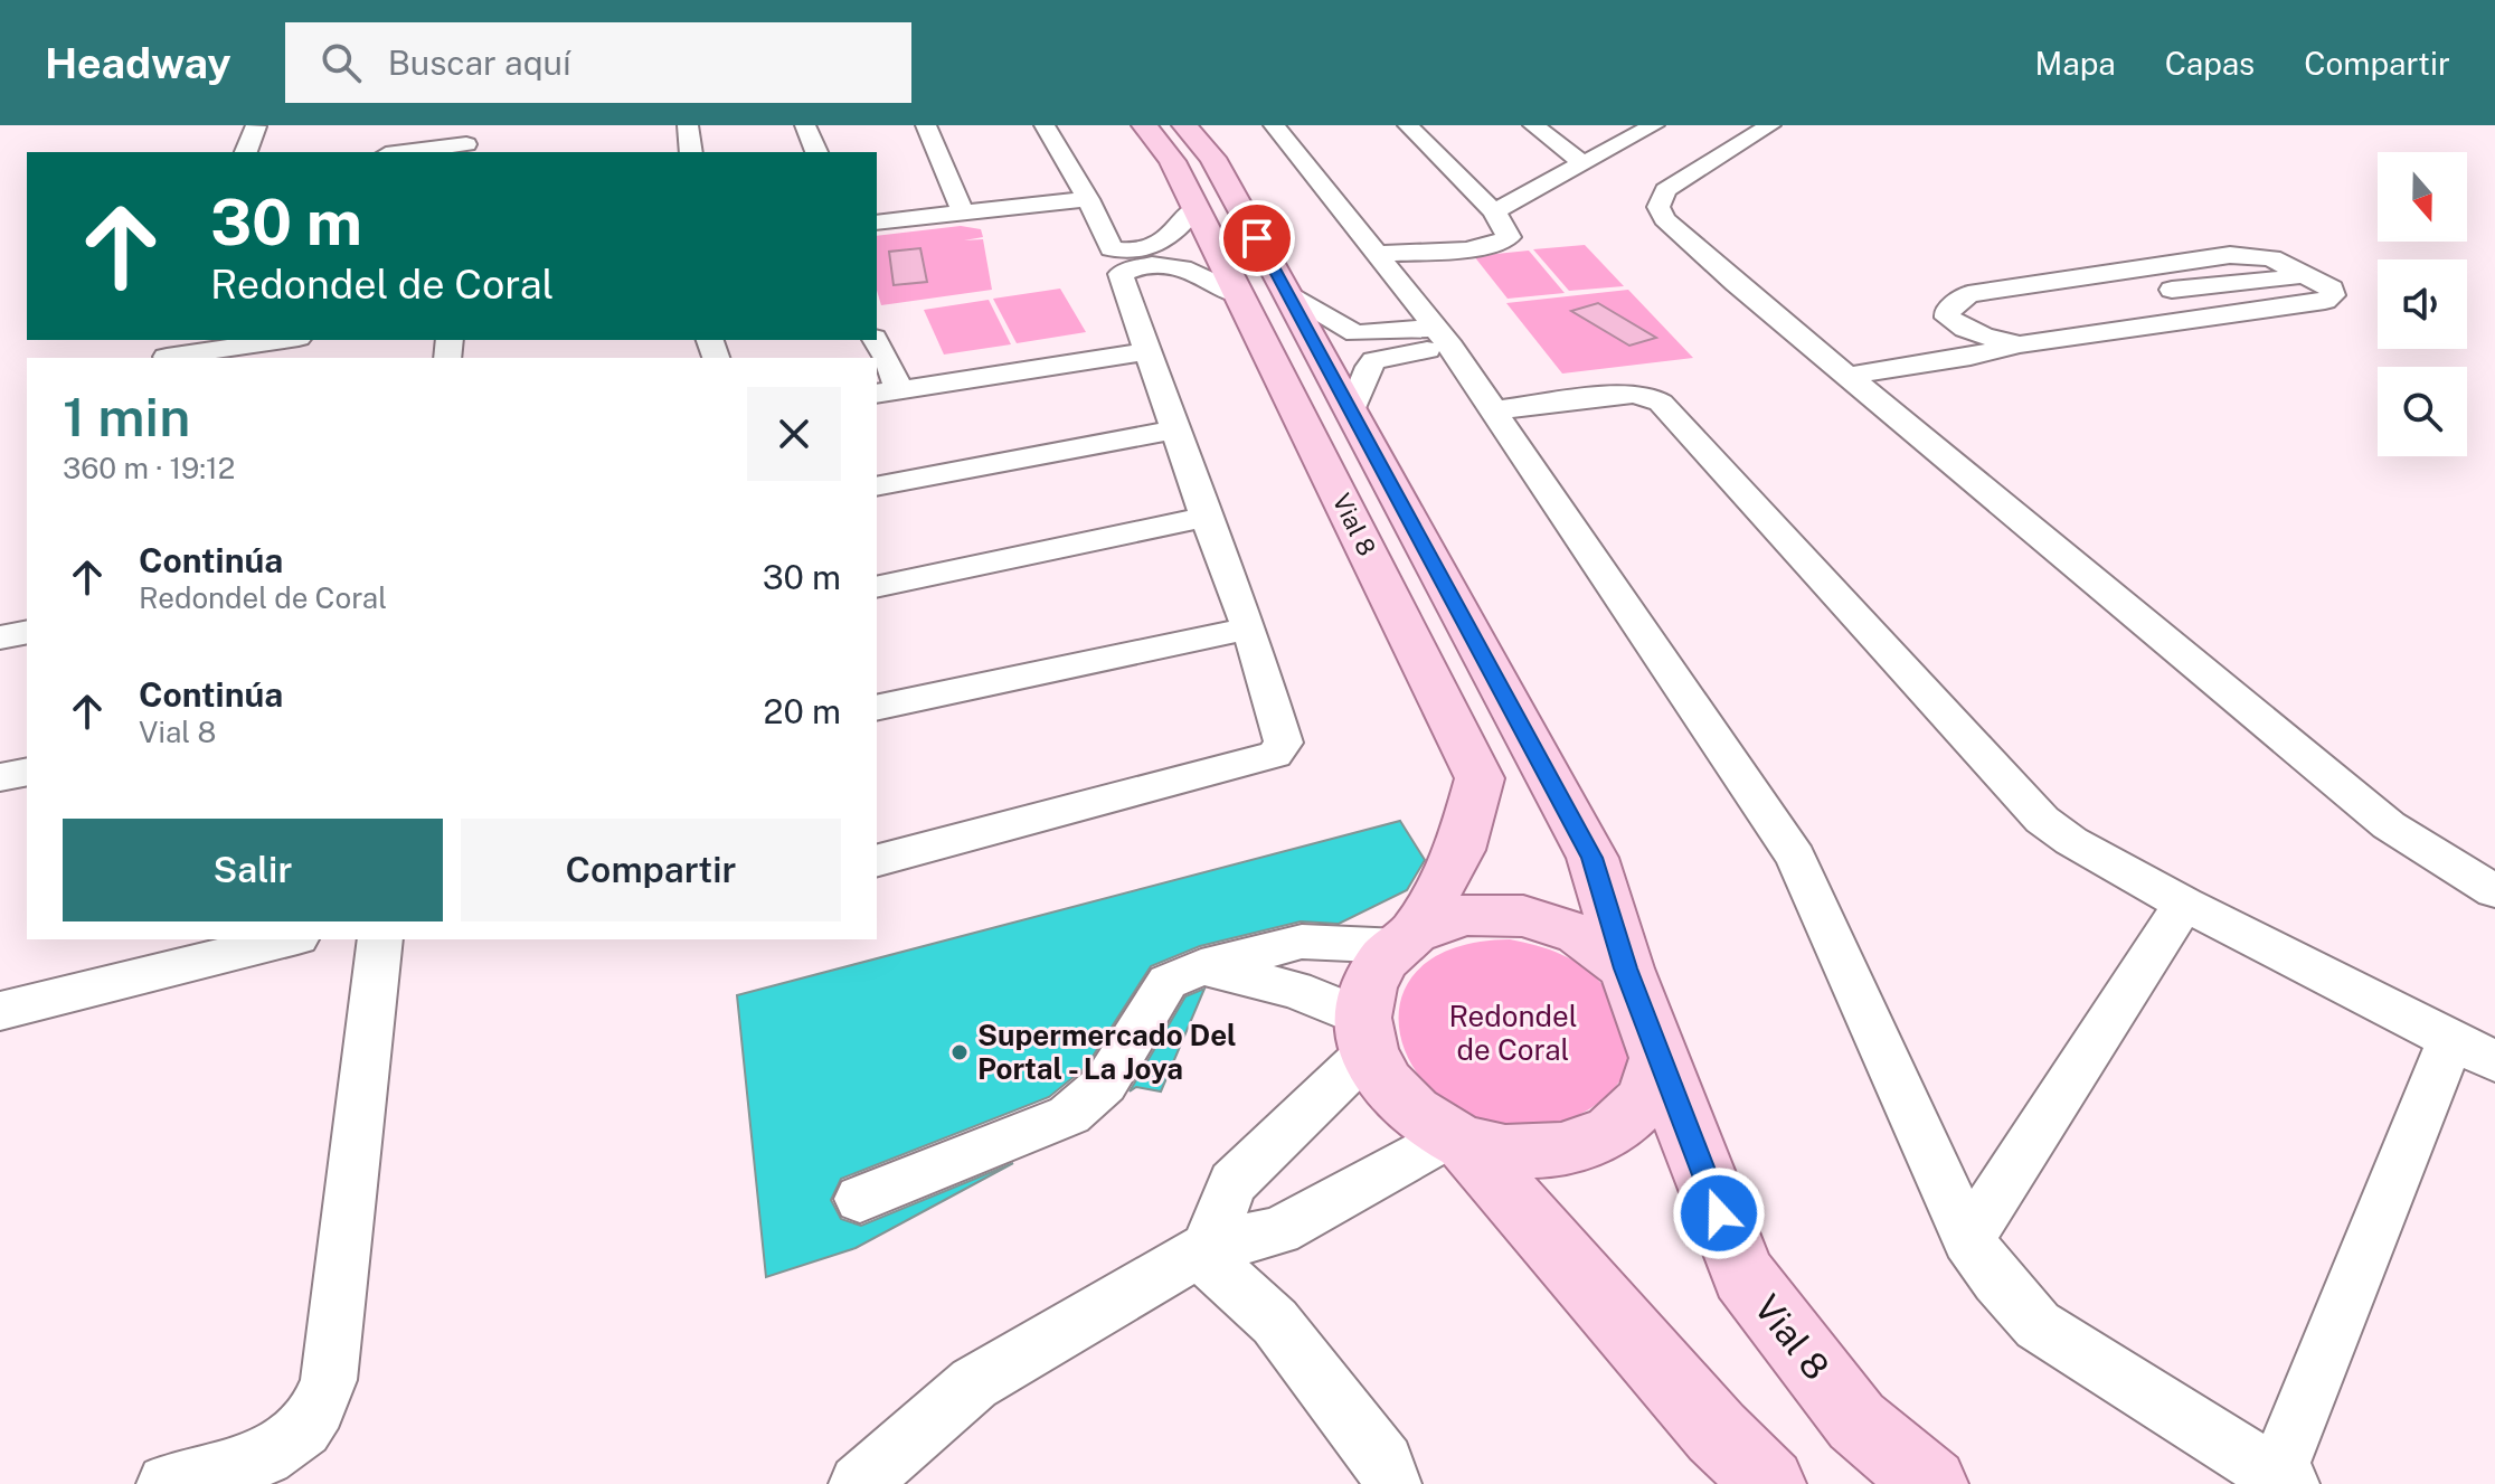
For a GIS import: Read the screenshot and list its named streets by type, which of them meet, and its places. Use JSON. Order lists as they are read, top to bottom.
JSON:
{
  "streets": {
    "main road": ["Vial 8"]
  },
  "parks": ["Redondel de Coral"],
  "places": ["Supermercado Del Portal - La Joya"],
  "north": "bottom",
  "page": {
    "header": "Headway",
    "search": "Buscar aquí",
    "nav": ["Mapa", "Capas", "Compartir"],
    "turn": ["30 m", "Redondel de Coral"],
    "heading": ["1 min", "360 m · 19:12"],
    "list": [
      {
        "name": "Continúa",
        "note": "Redondel de Coral",
        "value": "30 m"
      },
      {
        "name": "Continúa",
        "note": "Vial 8",
        "value": "20 m"
      }
    ],
    "buttons": ["Salir", "Compartir"]
  }
}
